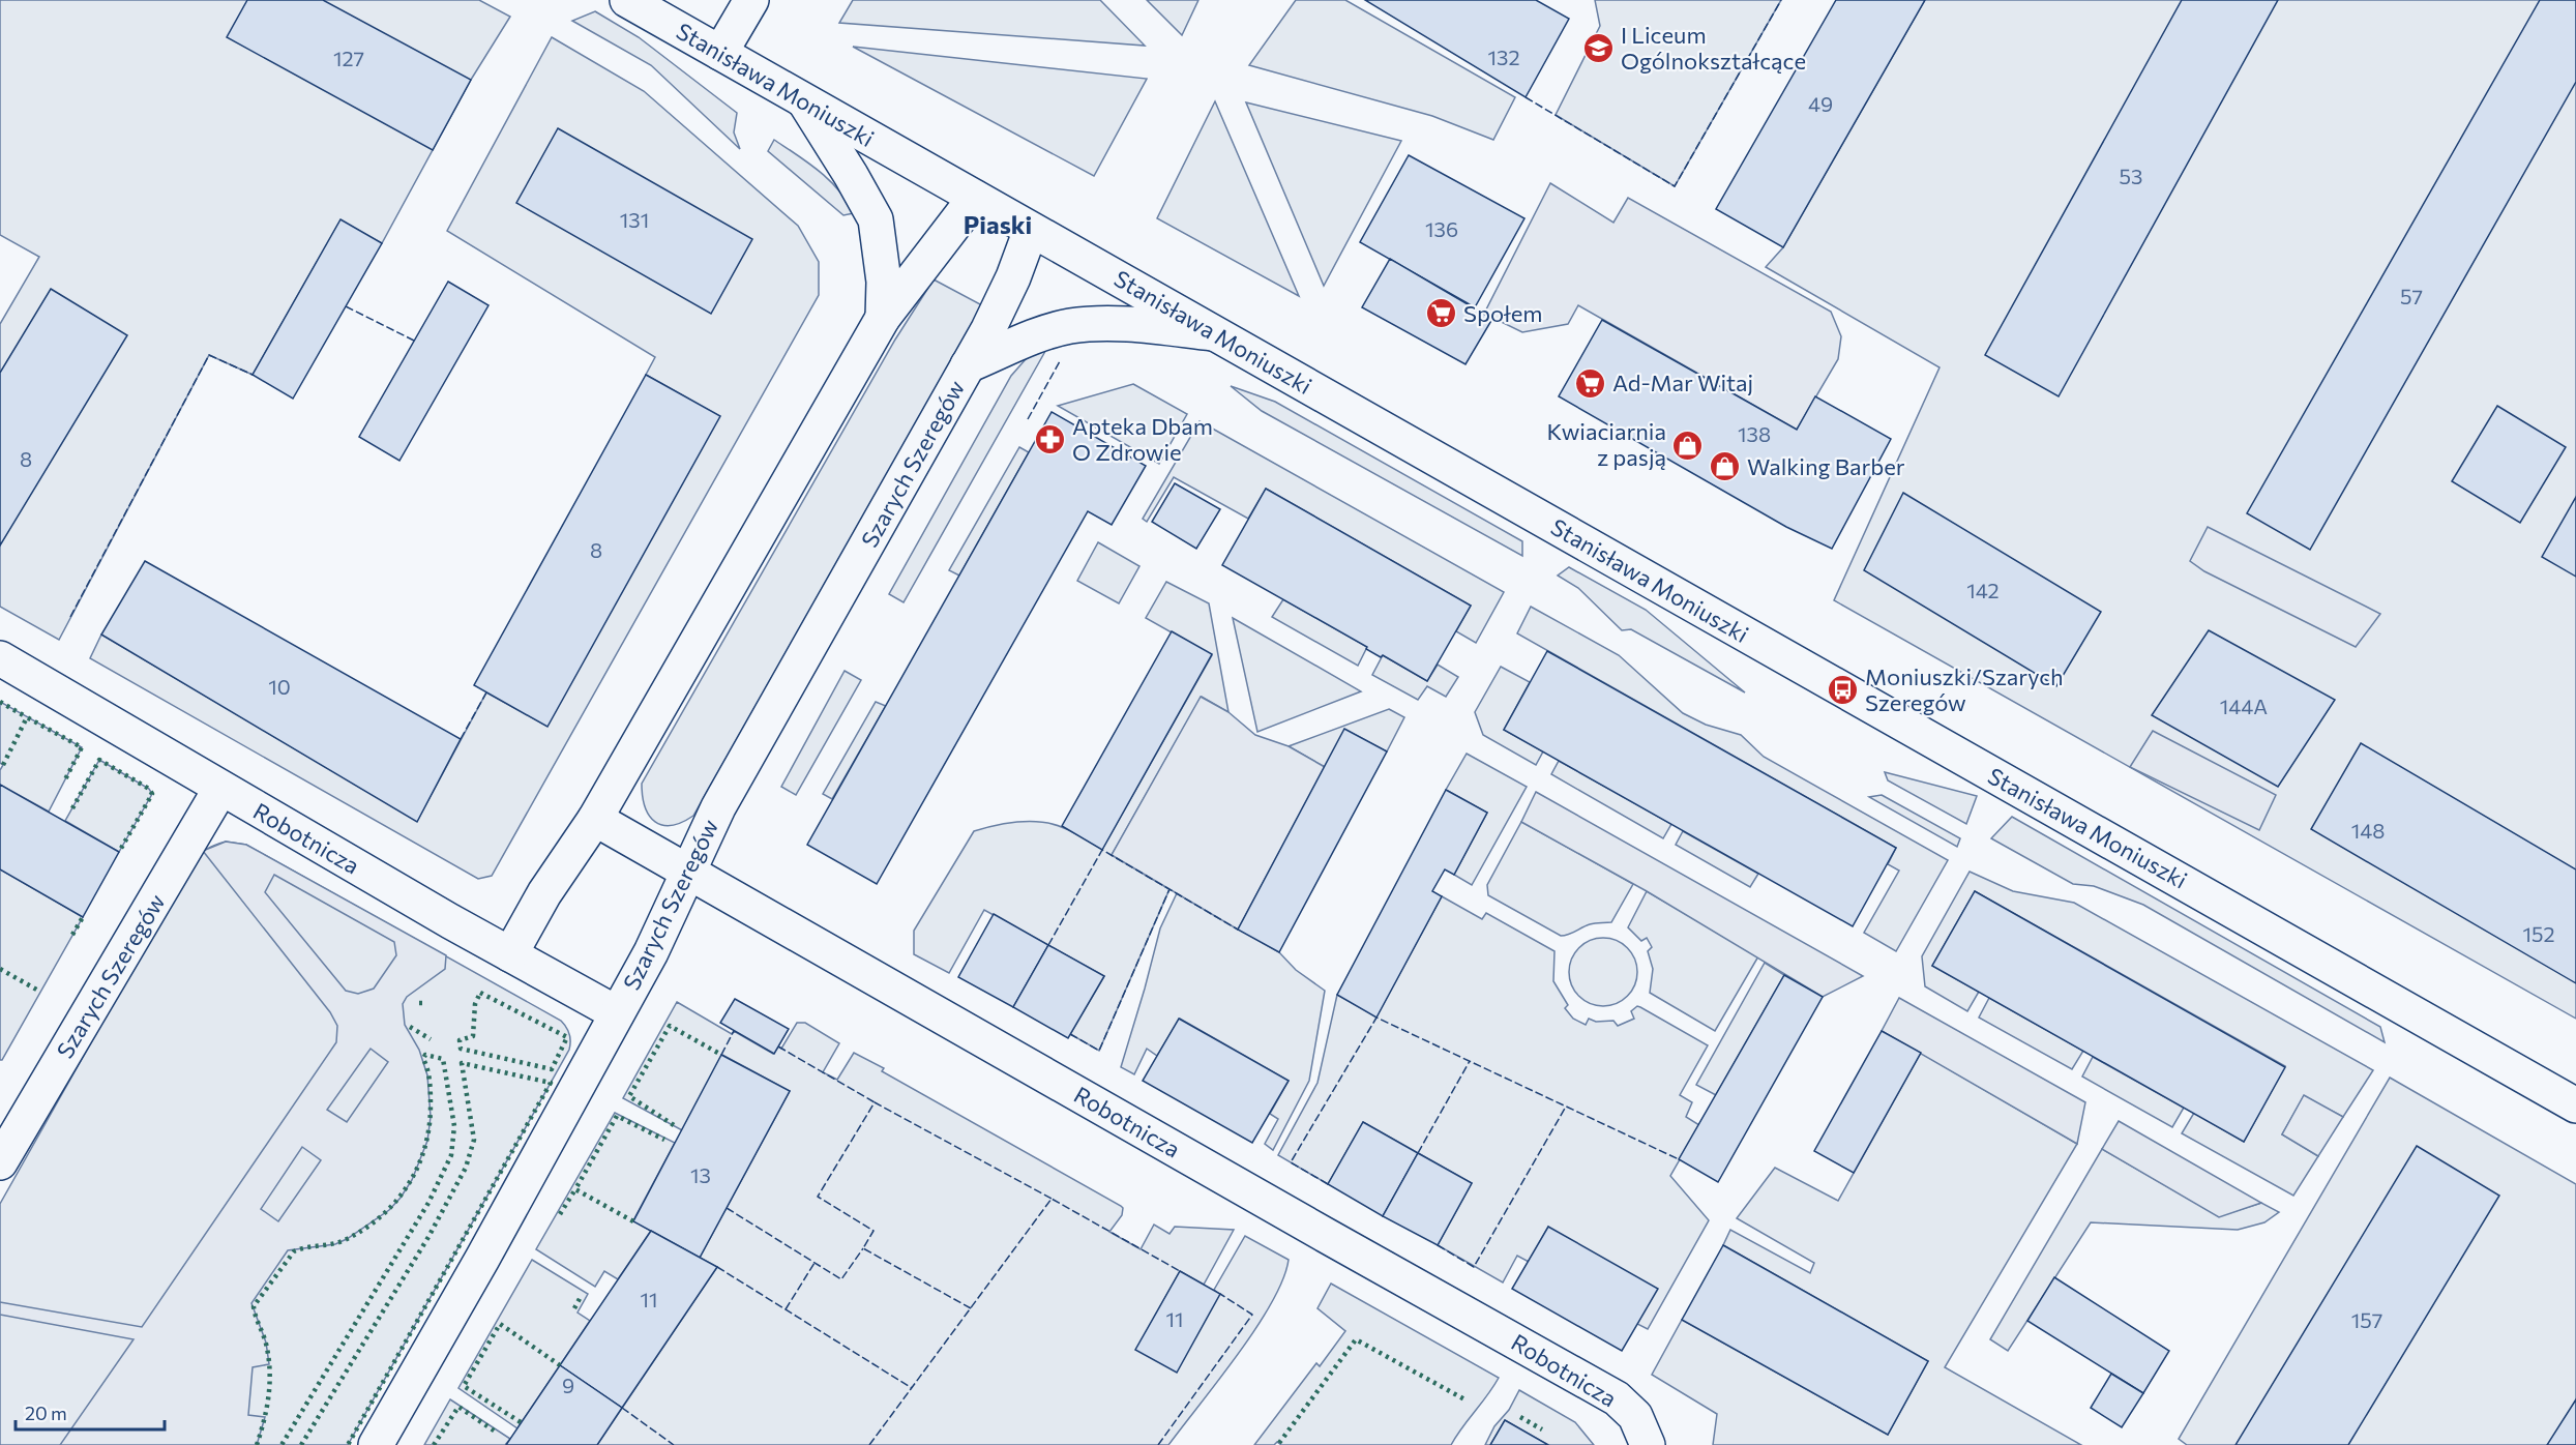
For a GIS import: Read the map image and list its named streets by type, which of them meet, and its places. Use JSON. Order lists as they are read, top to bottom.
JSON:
{
  "streets": {
    "street": ["Stanisława Moniuszki", "Szarych Szeregów", "Robotnicza"]
  },
  "crossings": [
    ["Stanisława Moniuszki", "Szarych Szeregów"],
    ["Szarych Szeregów", "Robotnicza"]
  ],
  "districts": ["Piaski"],
  "places": {
    "school or university": ["I Liceum Ogólnokształcące"],
    "supermarket": ["Społem", "Ad-Mar Witaj"],
    "pharmacy": ["Apteka Dbam O Zdrowie"],
    "shop": ["Kwiaciarnia z pasją", "Walking Barber"],
    "bus stop": ["Moniuszki/Szarych Szeregów"]
  },
  "house_numbers": [
    "132",
    "127",
    "49",
    "53",
    "131",
    "136",
    "57",
    "138",
    "8",
    "8",
    "142",
    "10",
    "144A",
    "148",
    "152",
    "13",
    "11",
    "11",
    "157",
    "9"
  ],
  "scale_bar": "20 m"
}
